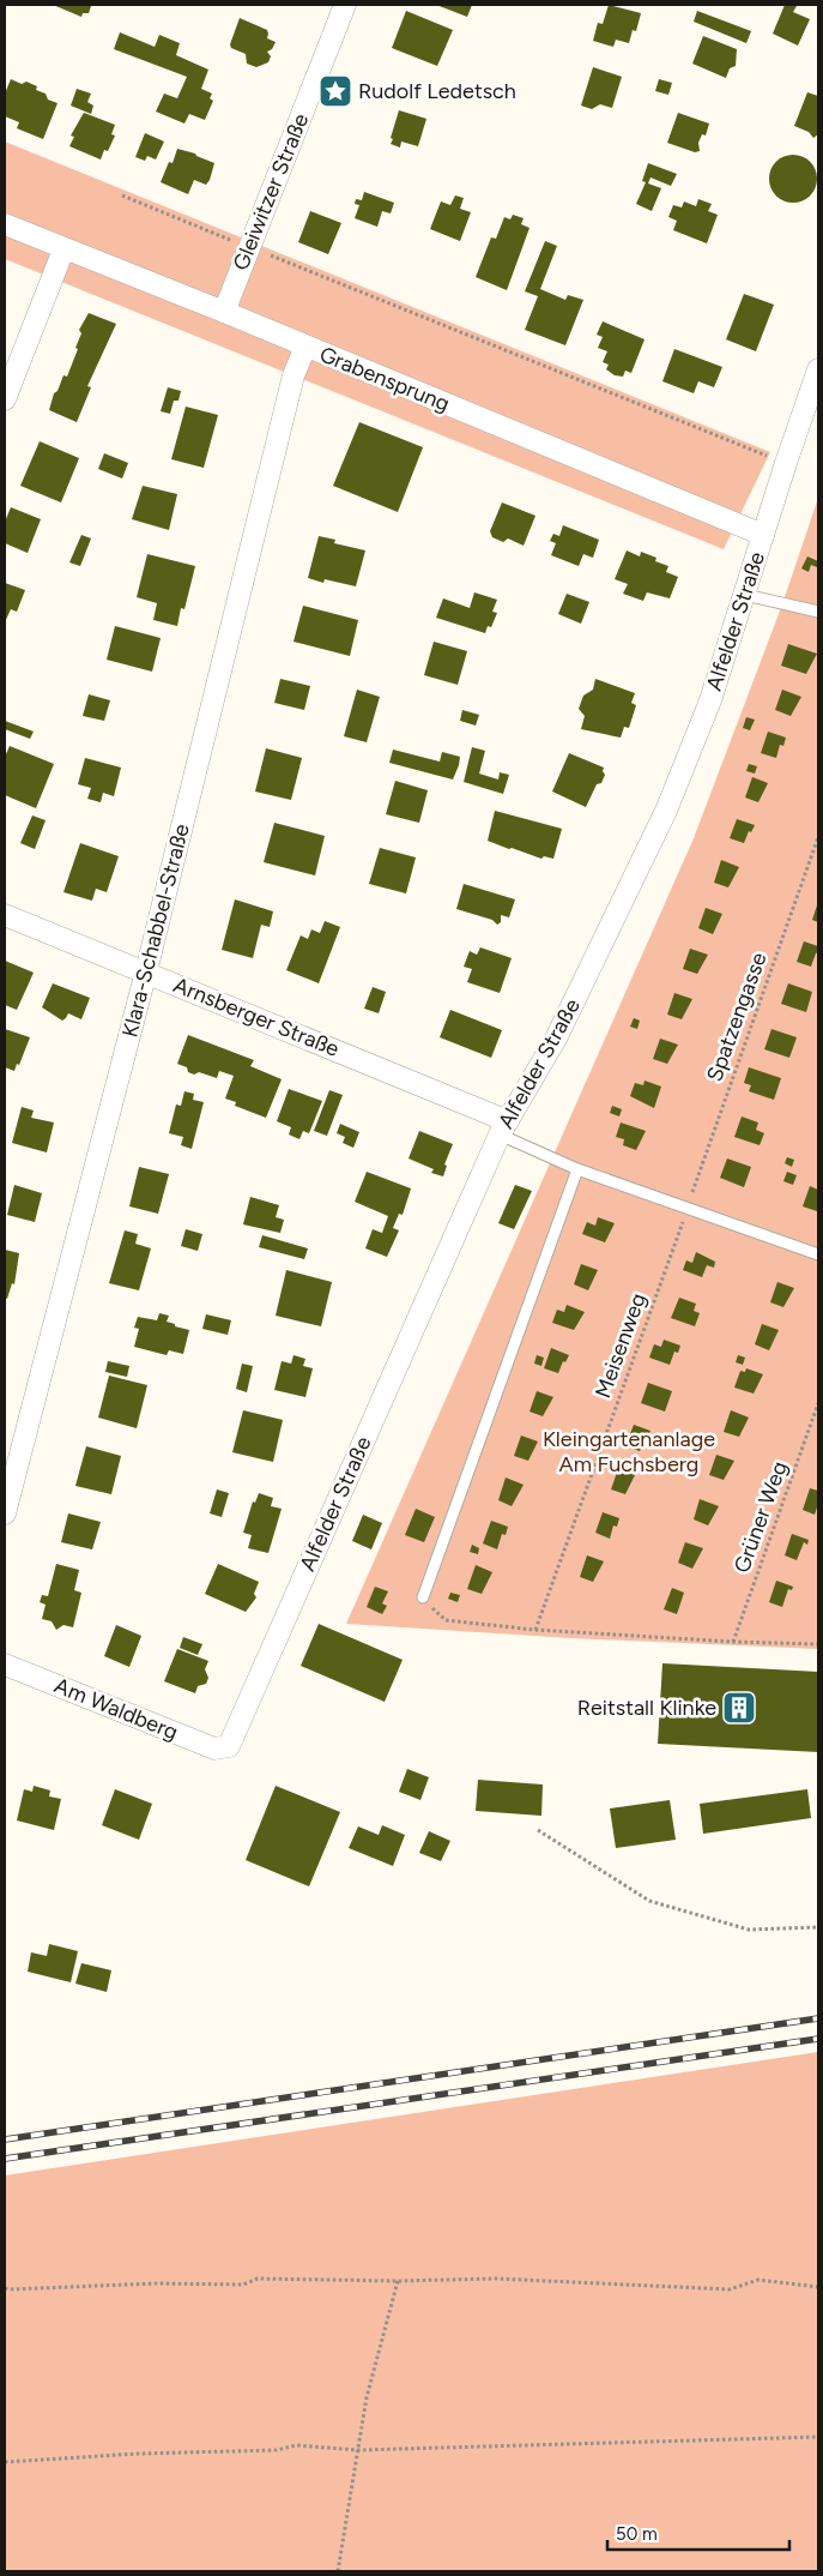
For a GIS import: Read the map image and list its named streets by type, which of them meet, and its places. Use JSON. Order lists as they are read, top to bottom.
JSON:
{
  "streets": {
    "street": [
      "Gleiwitzer Straße",
      "Grabensprung",
      "Alfelder Straße",
      "Klara-Schabbel-Straße",
      "Arnsberger Straße",
      "Am Waldberg"
    ],
    "path": ["Spatzengasse", "Meisenweg", "Grüner Weg"]
  },
  "crossings": [
    ["Gleiwitzer Straße", "Grabensprung"],
    ["Grabensprung", "Alfelder Straße"],
    ["Grabensprung", "Klara-Schabbel-Straße"],
    ["Alfelder Straße", "Arnsberger Straße"],
    ["Alfelder Straße", "Am Waldberg"],
    ["Klara-Schabbel-Straße", "Arnsberger Straße"],
    ["Spatzengasse", "Meisenweg"]
  ],
  "parks": ["Kleingartenanlage Am Fuchsberg"],
  "places": {
    "place": ["Rudolf Ledetsch"],
    "building": ["Reitstall Klinke"]
  },
  "scale_bar": "50 m"
}
